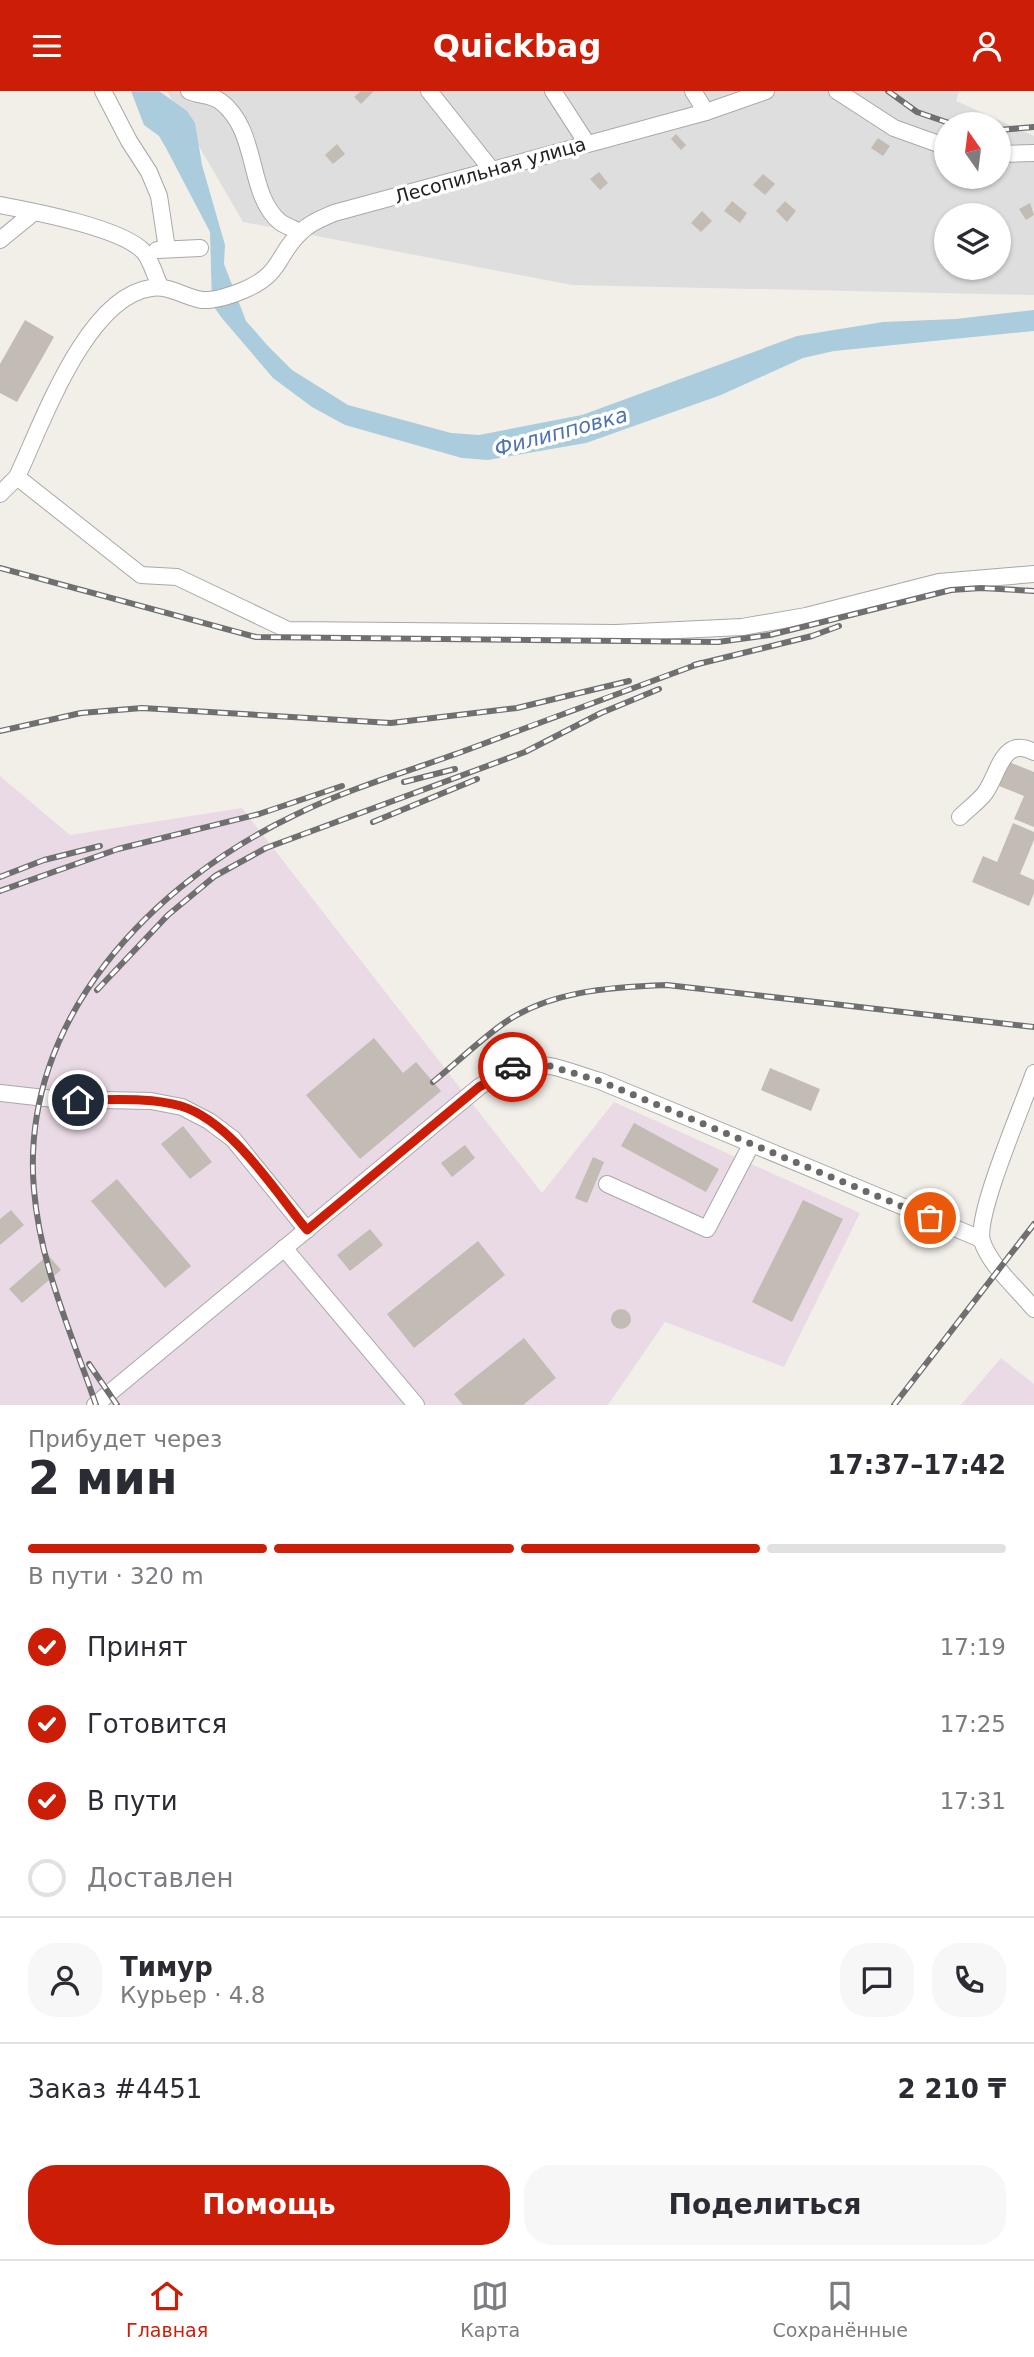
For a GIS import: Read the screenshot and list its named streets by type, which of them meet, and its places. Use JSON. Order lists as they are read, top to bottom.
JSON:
{
  "streets": {
    "street": ["Лесопильная улица"]
  },
  "water": ["Филипповка"],
  "north": "top",
  "page": {
    "header": "Quickbag",
    "heading": ["2 мин", "Прибудет через", "17:37–17:42"],
    "panel": [
      "Тимур",
      "Курьер · 4.8",
      "Заказ #4451",
      "2 210 ₸"
    ],
    "bar": "В пути · 320 m",
    "list": [
      ["Принят", "17:19"],
      ["Готовится", "17:25"],
      ["В пути", "17:31"],
      "Доставлен"
    ],
    "buttons": ["Помощь", "Поделиться"],
    "tabs": ["Главная", "Карта", "Сохранённые"]
  }
}
